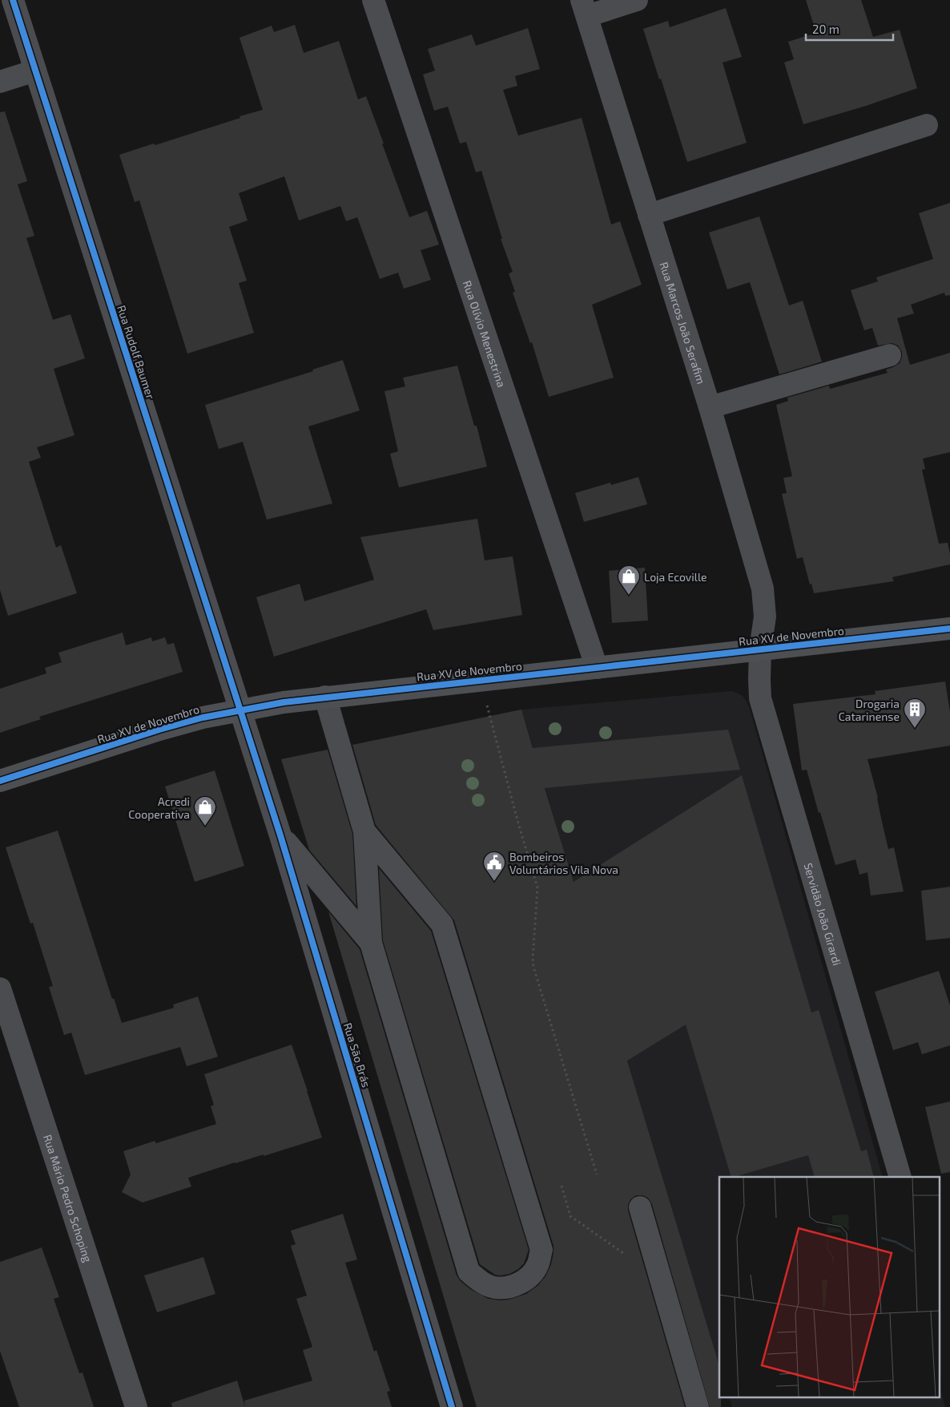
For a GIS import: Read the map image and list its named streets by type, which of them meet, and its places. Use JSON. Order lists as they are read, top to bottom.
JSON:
{
  "streets": {
    "main road": ["Rua XV de Novembro"],
    "street": [
      "Rua Marcos João Serafim",
      "Rua Olívio Menestrina",
      "Rua Rudolf Baumer",
      "Servidão João Girardi",
      "Rua São Brás",
      "Rua Mário Pedro Schoping"
    ]
  },
  "crossings": [
    ["Rua Marcos João Serafim", "Rua XV de Novembro"],
    ["Rua Marcos João Serafim", "Servidão João Girardi"],
    ["Rua Olívio Menestrina", "Rua XV de Novembro"],
    ["Rua Rudolf Baumer", "Rua XV de Novembro"],
    ["Rua Rudolf Baumer", "Rua São Brás"],
    ["Rua XV de Novembro", "Servidão João Girardi"],
    ["Rua XV de Novembro", "Rua São Brás"]
  ],
  "places": {
    "shop": ["Loja Ecoville", "Acredi Cooperativa"],
    "building": ["Drogaria Catarinense"],
    "public building": ["Bombeiros Voluntários Vila Nova"]
  },
  "scale_bar": "20 m"
}
